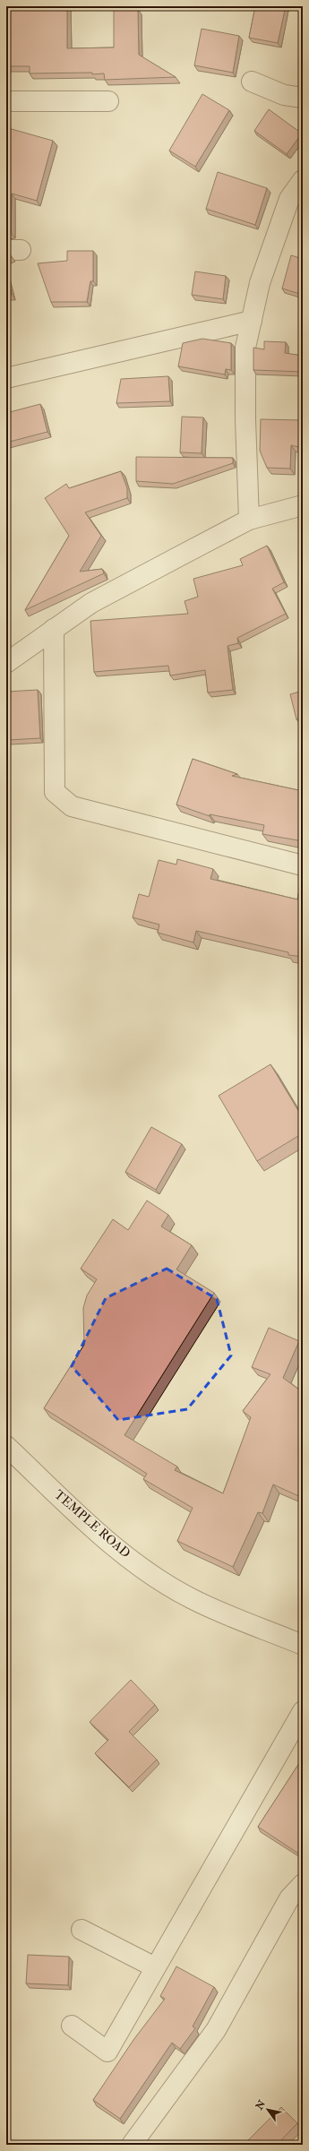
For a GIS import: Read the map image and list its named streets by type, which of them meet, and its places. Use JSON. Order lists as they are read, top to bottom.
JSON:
{
  "streets": {
    "street": ["TEMPLE ROAD"]
  },
  "north": "top left"
}
